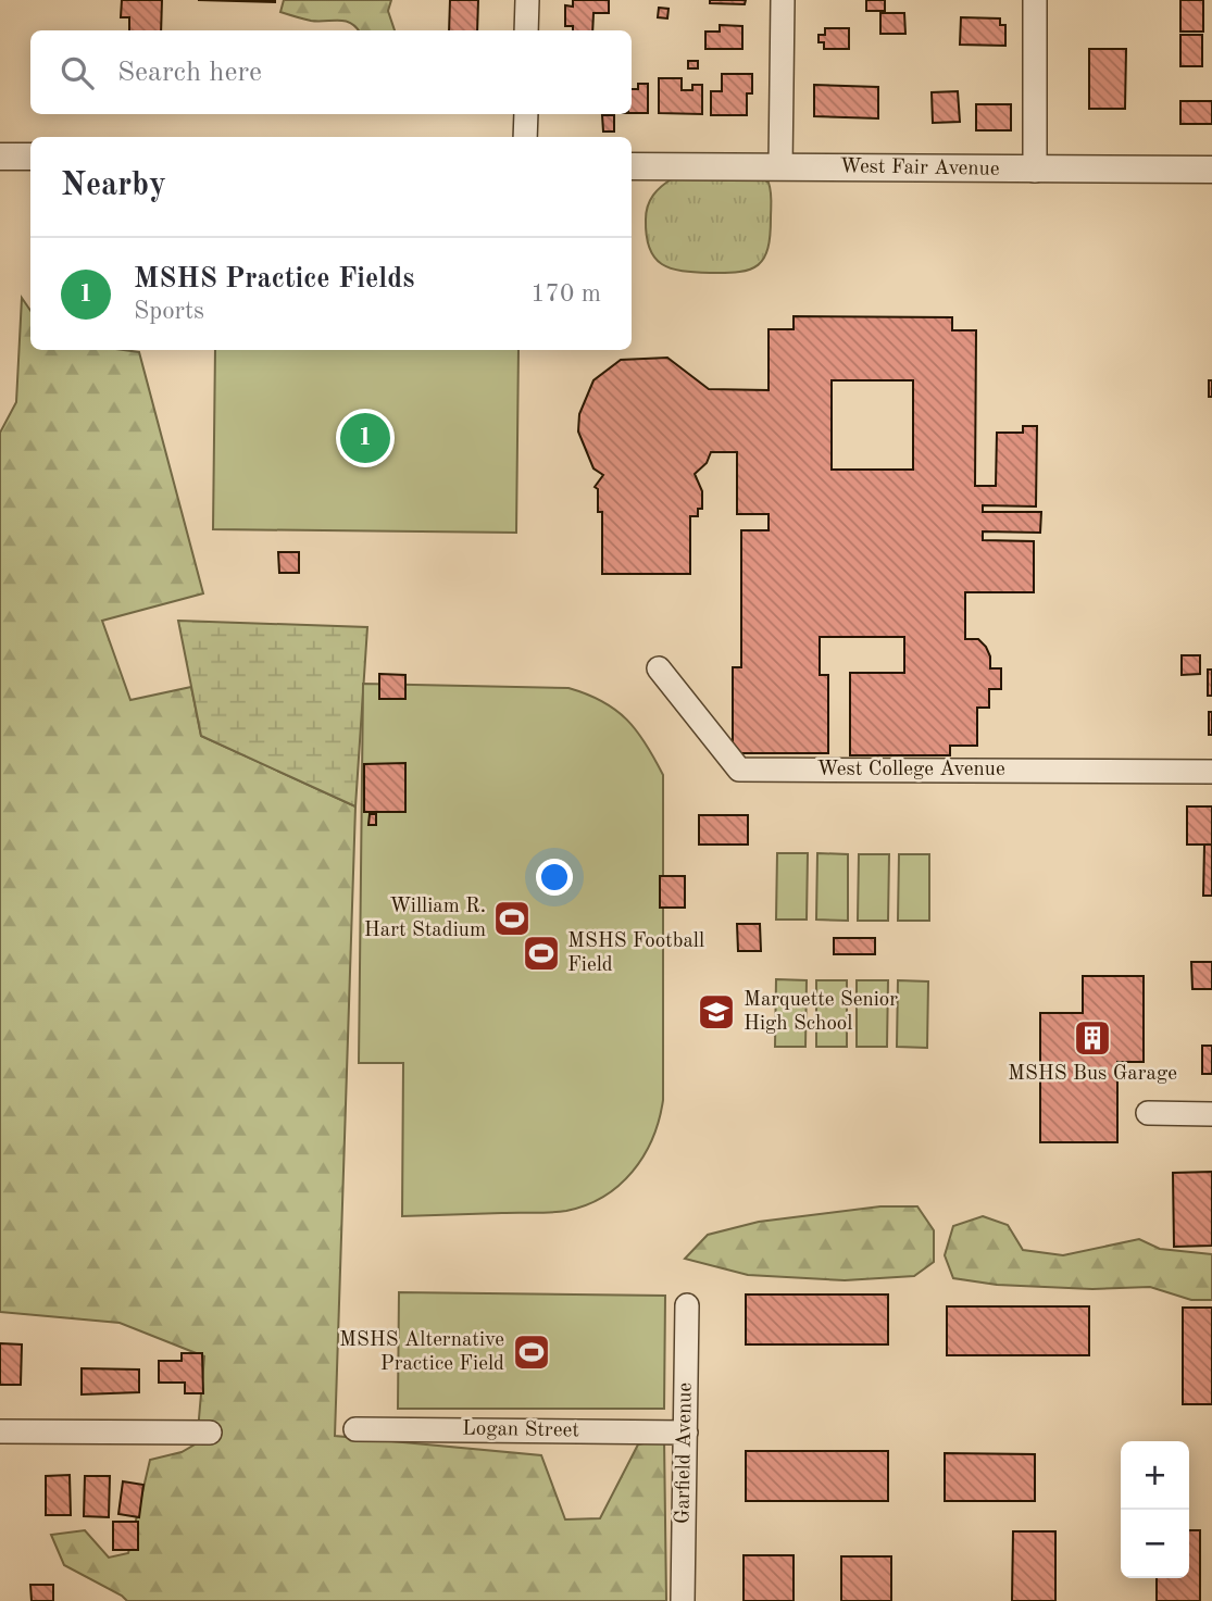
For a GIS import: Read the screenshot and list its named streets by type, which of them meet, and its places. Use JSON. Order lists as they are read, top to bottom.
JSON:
{
  "streets": {
    "street": [
      "West Fair Avenue",
      "West College Avenue",
      "Logan Street",
      "Garfield Avenue"
    ]
  },
  "crossings": [
    ["Logan Street", "Garfield Avenue"]
  ],
  "places": {
    "sports": ["William R. Hart Stadium", "MSHS Football Field", "MSHS Alternative Practice Field"],
    "school or university": ["Marquette Senior High School"],
    "building": ["MSHS Bus Garage"]
  },
  "page": {
    "search": "Search here",
    "heading": "Nearby",
    "list": [
      {
        "mark": "1",
        "name": "MSHS Practice Fields",
        "note": "Sports",
        "value": "170 m"
      }
    ],
    "pins": "1",
    "map_buttons": ["+", "−"]
  }
}
